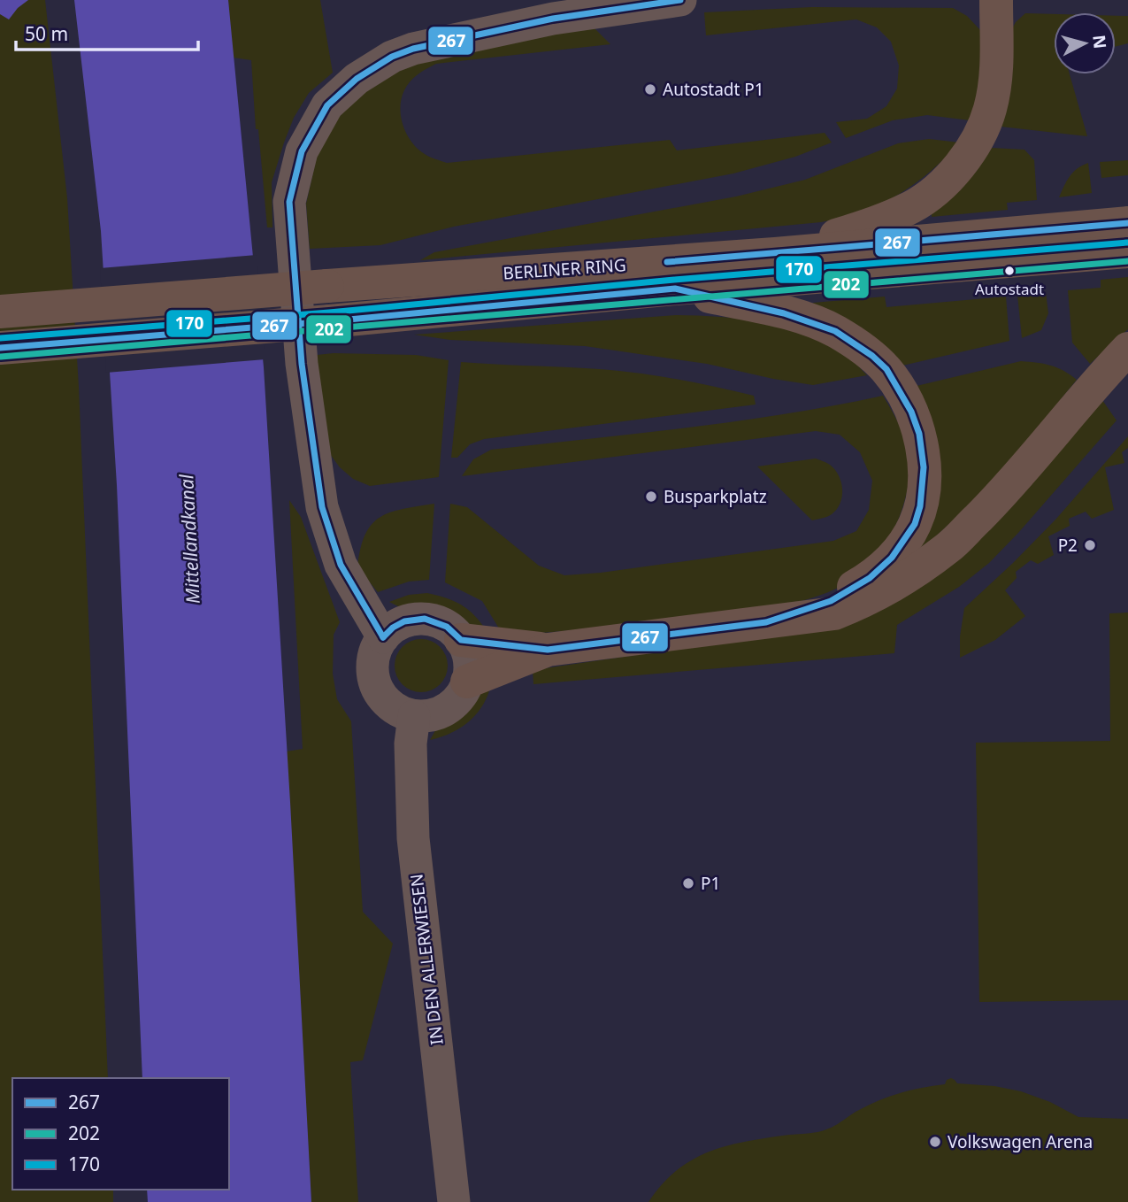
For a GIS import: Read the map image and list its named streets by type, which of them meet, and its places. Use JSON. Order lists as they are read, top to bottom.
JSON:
{
  "streets": {
    "main road": ["BERLINER RING"],
    "street": ["IN DEN ALLERWIESEN"]
  },
  "water": ["Mittellandkanal"],
  "places": [
    "Autostadt P1",
    "Autostadt",
    "Busparkplatz",
    "P2",
    "P1",
    "Volkswagen Arena"
  ],
  "lines": ["transit line 267", "transit line 170", "transit line 202"],
  "legend": ["267", "202", "170"],
  "scale_bar": "50 m",
  "north": "right"
}
